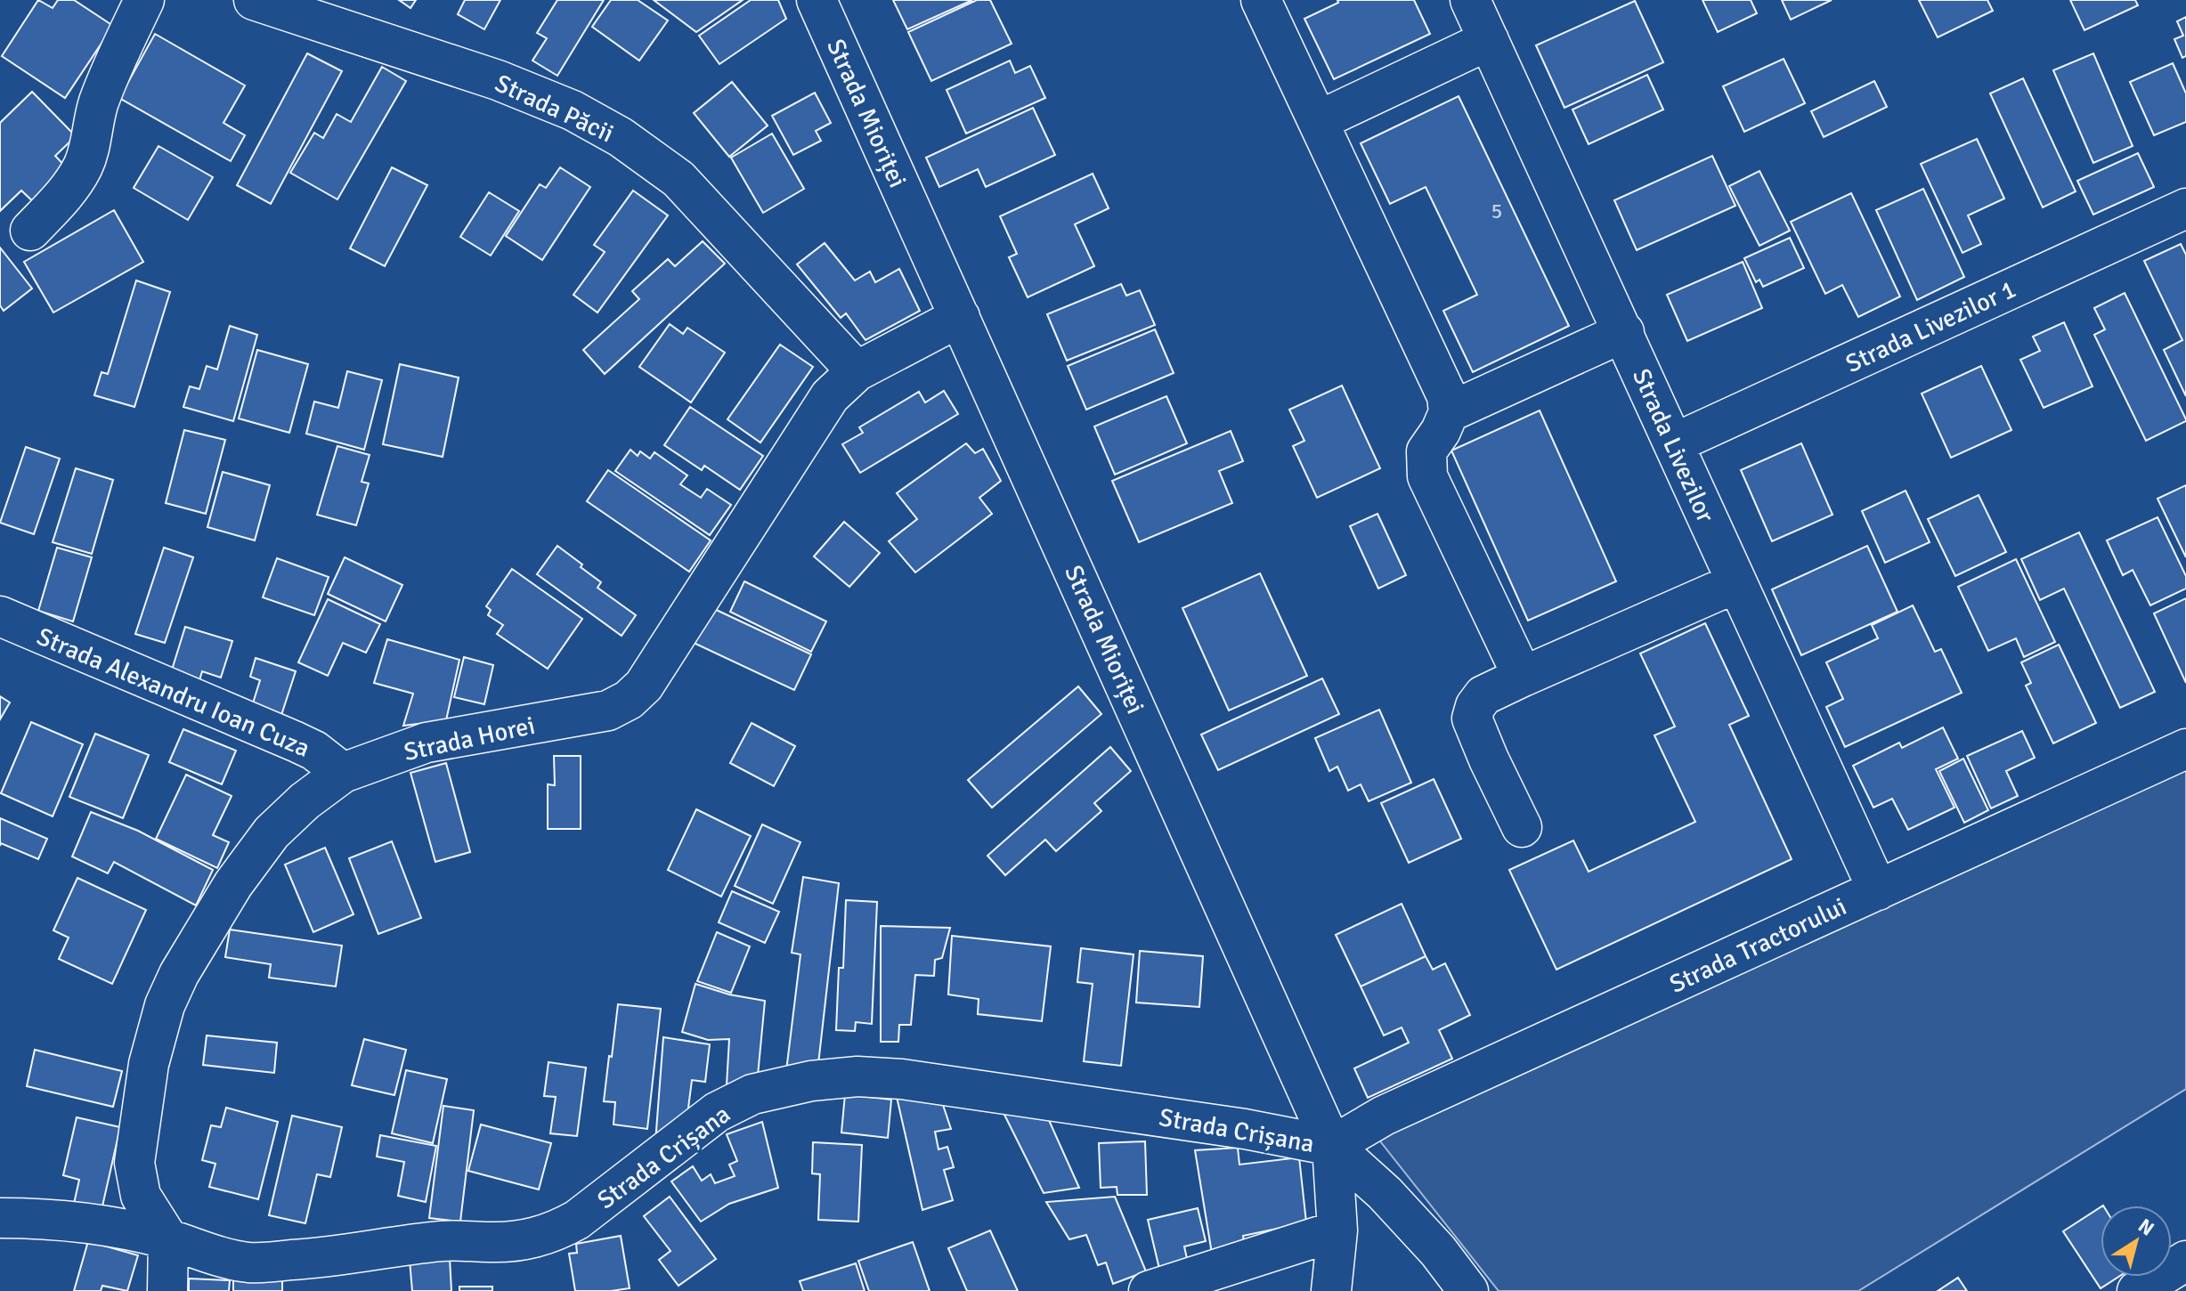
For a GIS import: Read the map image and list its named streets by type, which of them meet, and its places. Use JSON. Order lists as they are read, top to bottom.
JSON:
{
  "streets": {
    "street": [
      "Strada Păcii",
      "Strada Mioriței",
      "Strada Livezilor 1",
      "Strada Livezilor",
      "Strada Alexandru Ioan Cuza",
      "Strada Horei",
      "Strada Tractorului",
      "Strada Crișana"
    ]
  },
  "crossings": [
    ["Strada Păcii", "Strada Horei"],
    ["Strada Mioriței", "Strada Horei"],
    ["Strada Mioriței", "Strada Tractorului"],
    ["Strada Mioriței", "Strada Crișana"],
    ["Strada Livezilor 1", "Strada Livezilor"],
    ["Strada Livezilor", "Strada Tractorului"],
    ["Strada Alexandru Ioan Cuza", "Strada Horei"],
    ["Strada Horei", "Strada Crișana"],
    ["Strada Tractorului", "Strada Crișana"]
  ],
  "house_numbers": ["5"],
  "north": "top right"
}
